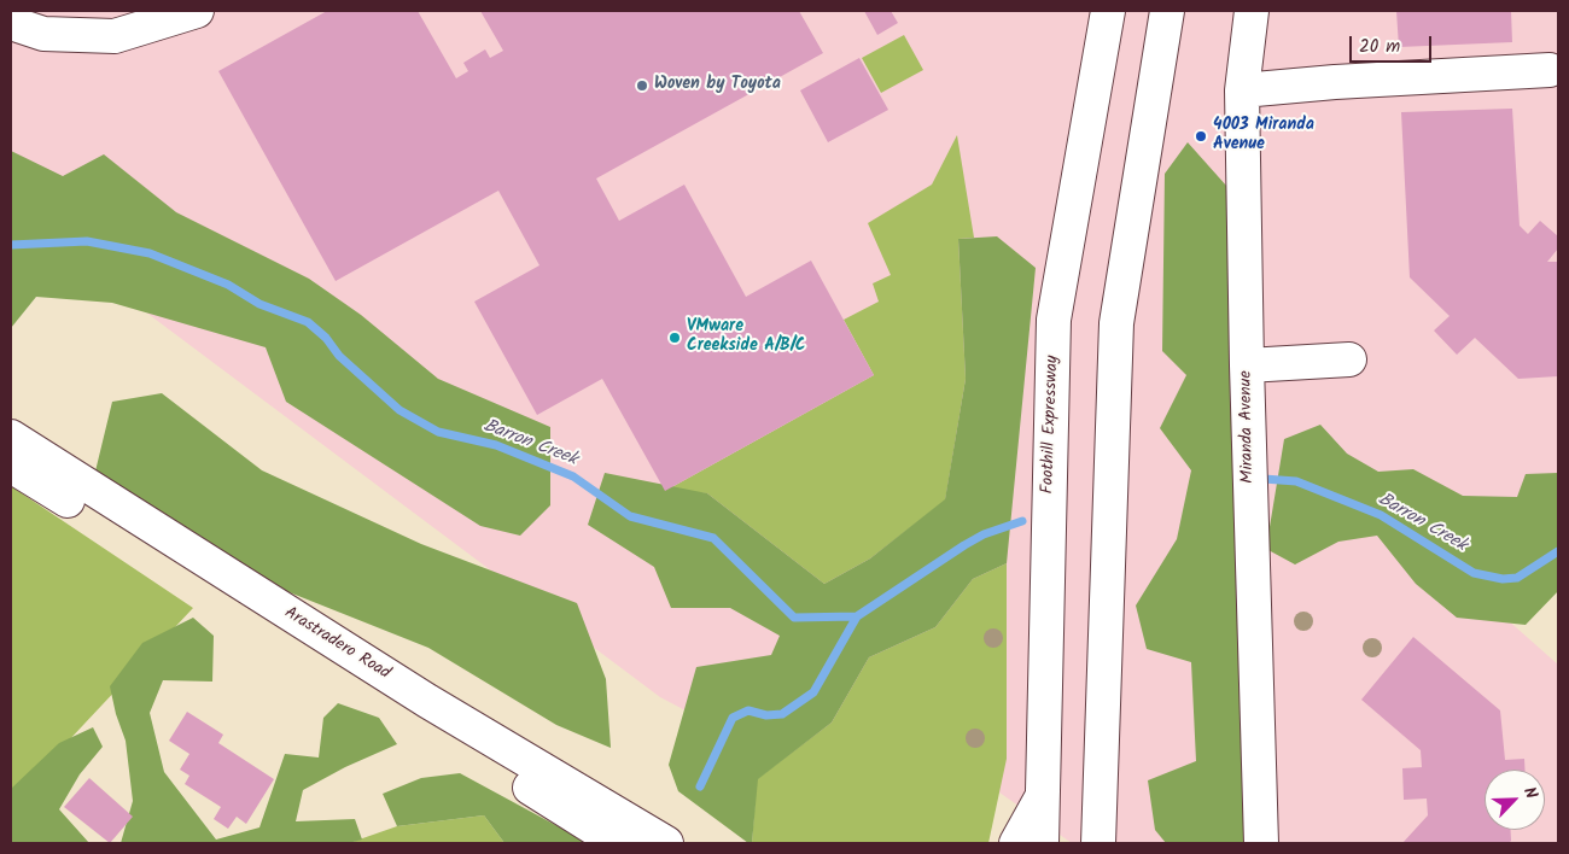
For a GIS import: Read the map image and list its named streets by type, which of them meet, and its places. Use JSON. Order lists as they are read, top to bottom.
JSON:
{
  "streets": {
    "main road": ["Foothill Expressway", "Miranda Avenue", "Arastradero Road"]
  },
  "water": ["Barron Creek"],
  "places": ["Woven by Toyota", "4003 Miranda Avenue", "VMware Creekside A/B/C"],
  "scale_bar": "20 m",
  "north": "top right"
}
